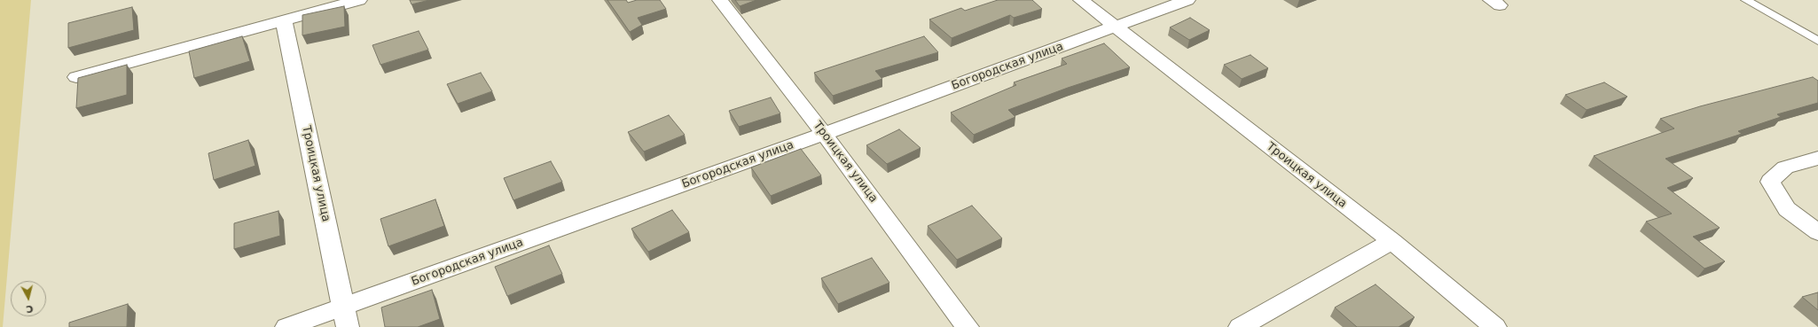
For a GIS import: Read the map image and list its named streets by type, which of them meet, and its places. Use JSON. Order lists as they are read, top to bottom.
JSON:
{
  "streets": {
    "street": ["Богородская улица", "Троицкая улица"]
  },
  "crossings": [
    ["Богородская улица", "Троицкая улица"]
  ],
  "north": "bottom"
}
